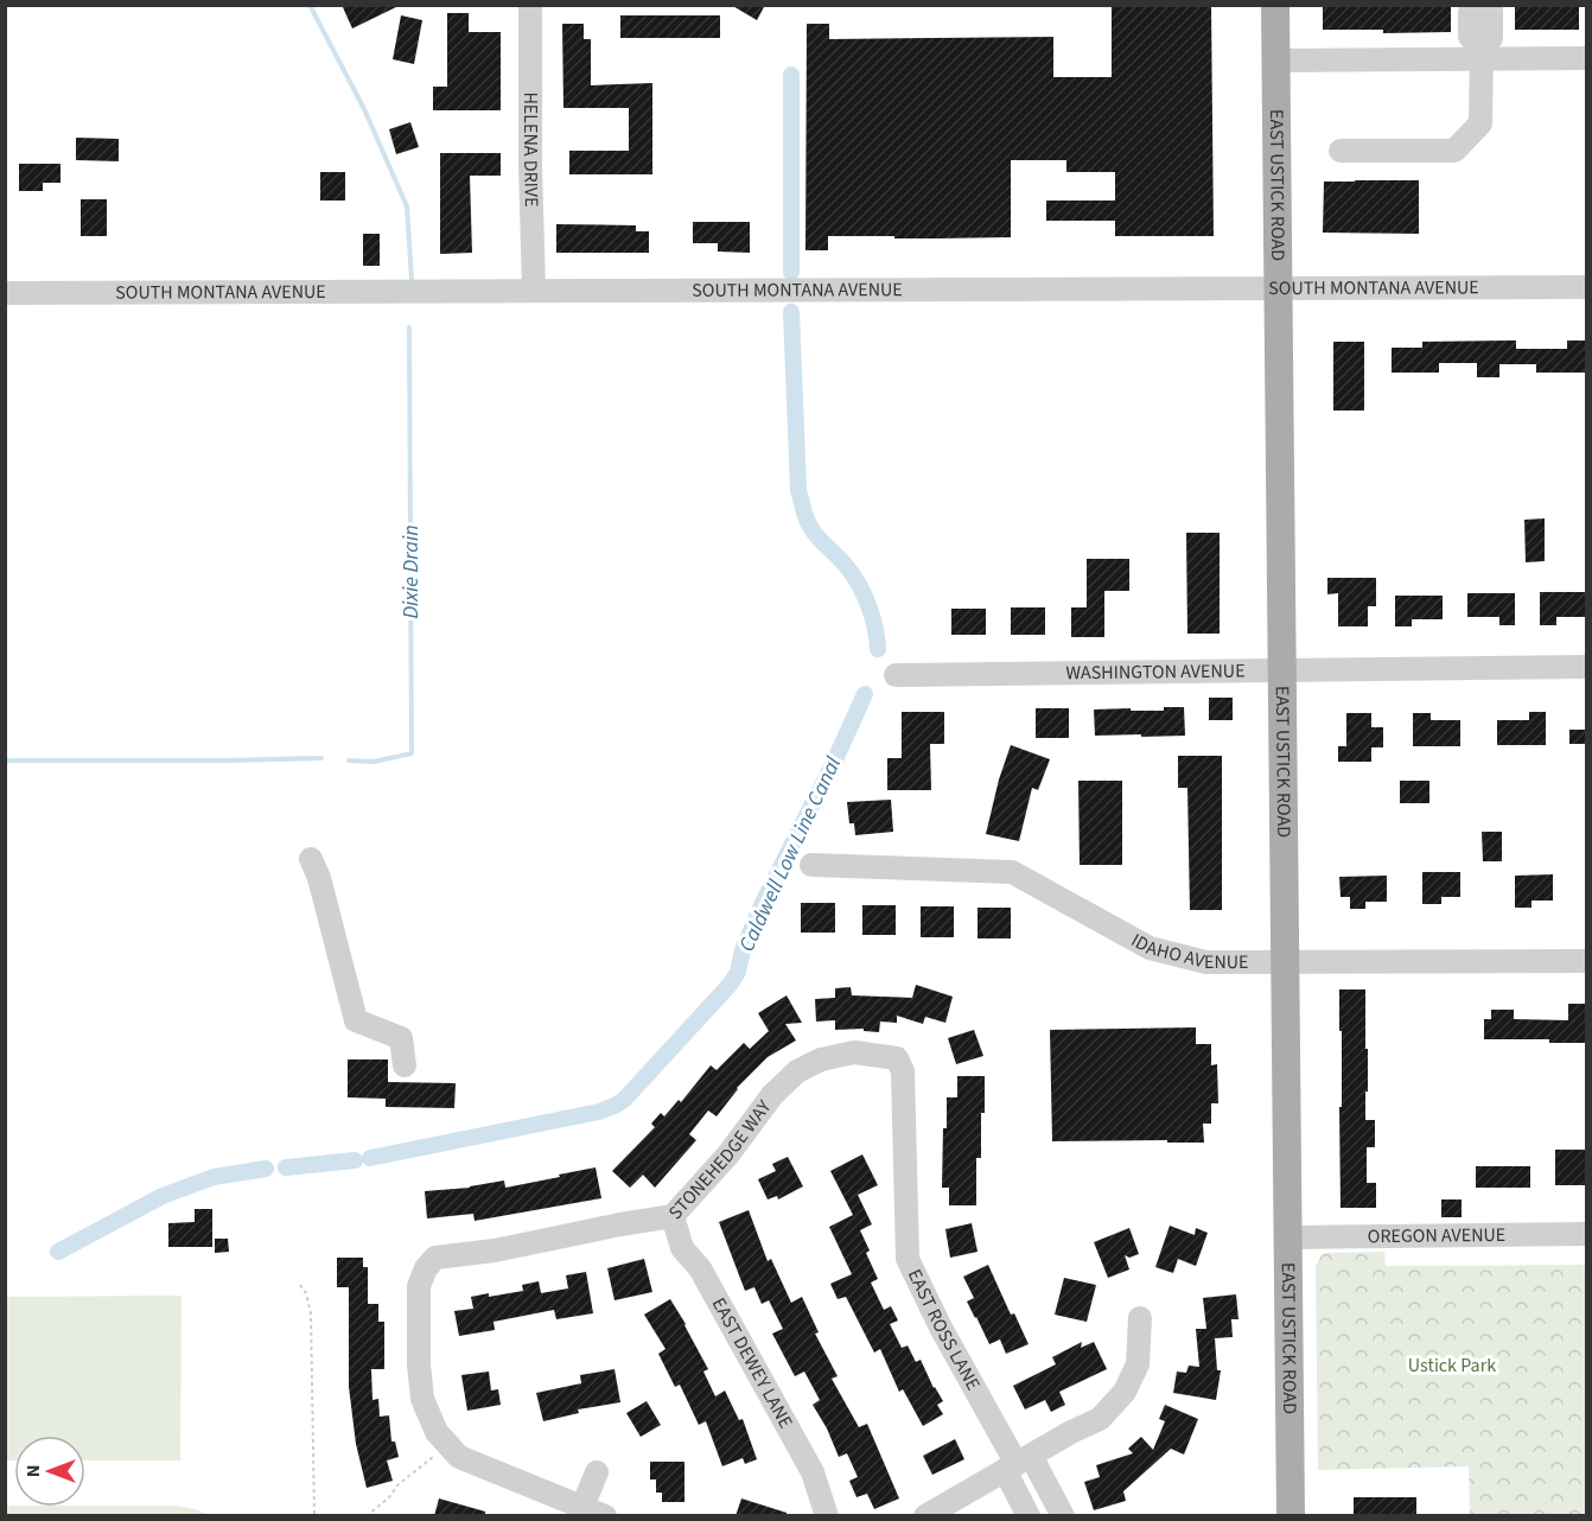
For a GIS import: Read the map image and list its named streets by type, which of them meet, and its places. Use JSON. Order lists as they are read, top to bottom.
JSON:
{
  "streets": {
    "main road": ["EAST USTICK ROAD"],
    "street": [
      "HELENA DRIVE",
      "SOUTH MONTANA AVENUE",
      "WASHINGTON AVENUE",
      "IDAHO AVENUE",
      "STONEHEDGE WAY",
      "OREGON AVENUE",
      "EAST ROSS LANE",
      "EAST DEWEY LANE"
    ]
  },
  "crossings": [
    ["HELENA DRIVE", "SOUTH MONTANA AVENUE"],
    ["EAST USTICK ROAD", "SOUTH MONTANA AVENUE"],
    ["EAST USTICK ROAD", "WASHINGTON AVENUE"],
    ["EAST USTICK ROAD", "IDAHO AVENUE"],
    ["EAST USTICK ROAD", "OREGON AVENUE"],
    ["STONEHEDGE WAY", "EAST ROSS LANE"],
    ["STONEHEDGE WAY", "EAST DEWEY LANE"]
  ],
  "water": ["Dixie Drain", "Caldwell Low Line Canal"],
  "parks": ["Ustick Park"],
  "north": "left"
}
